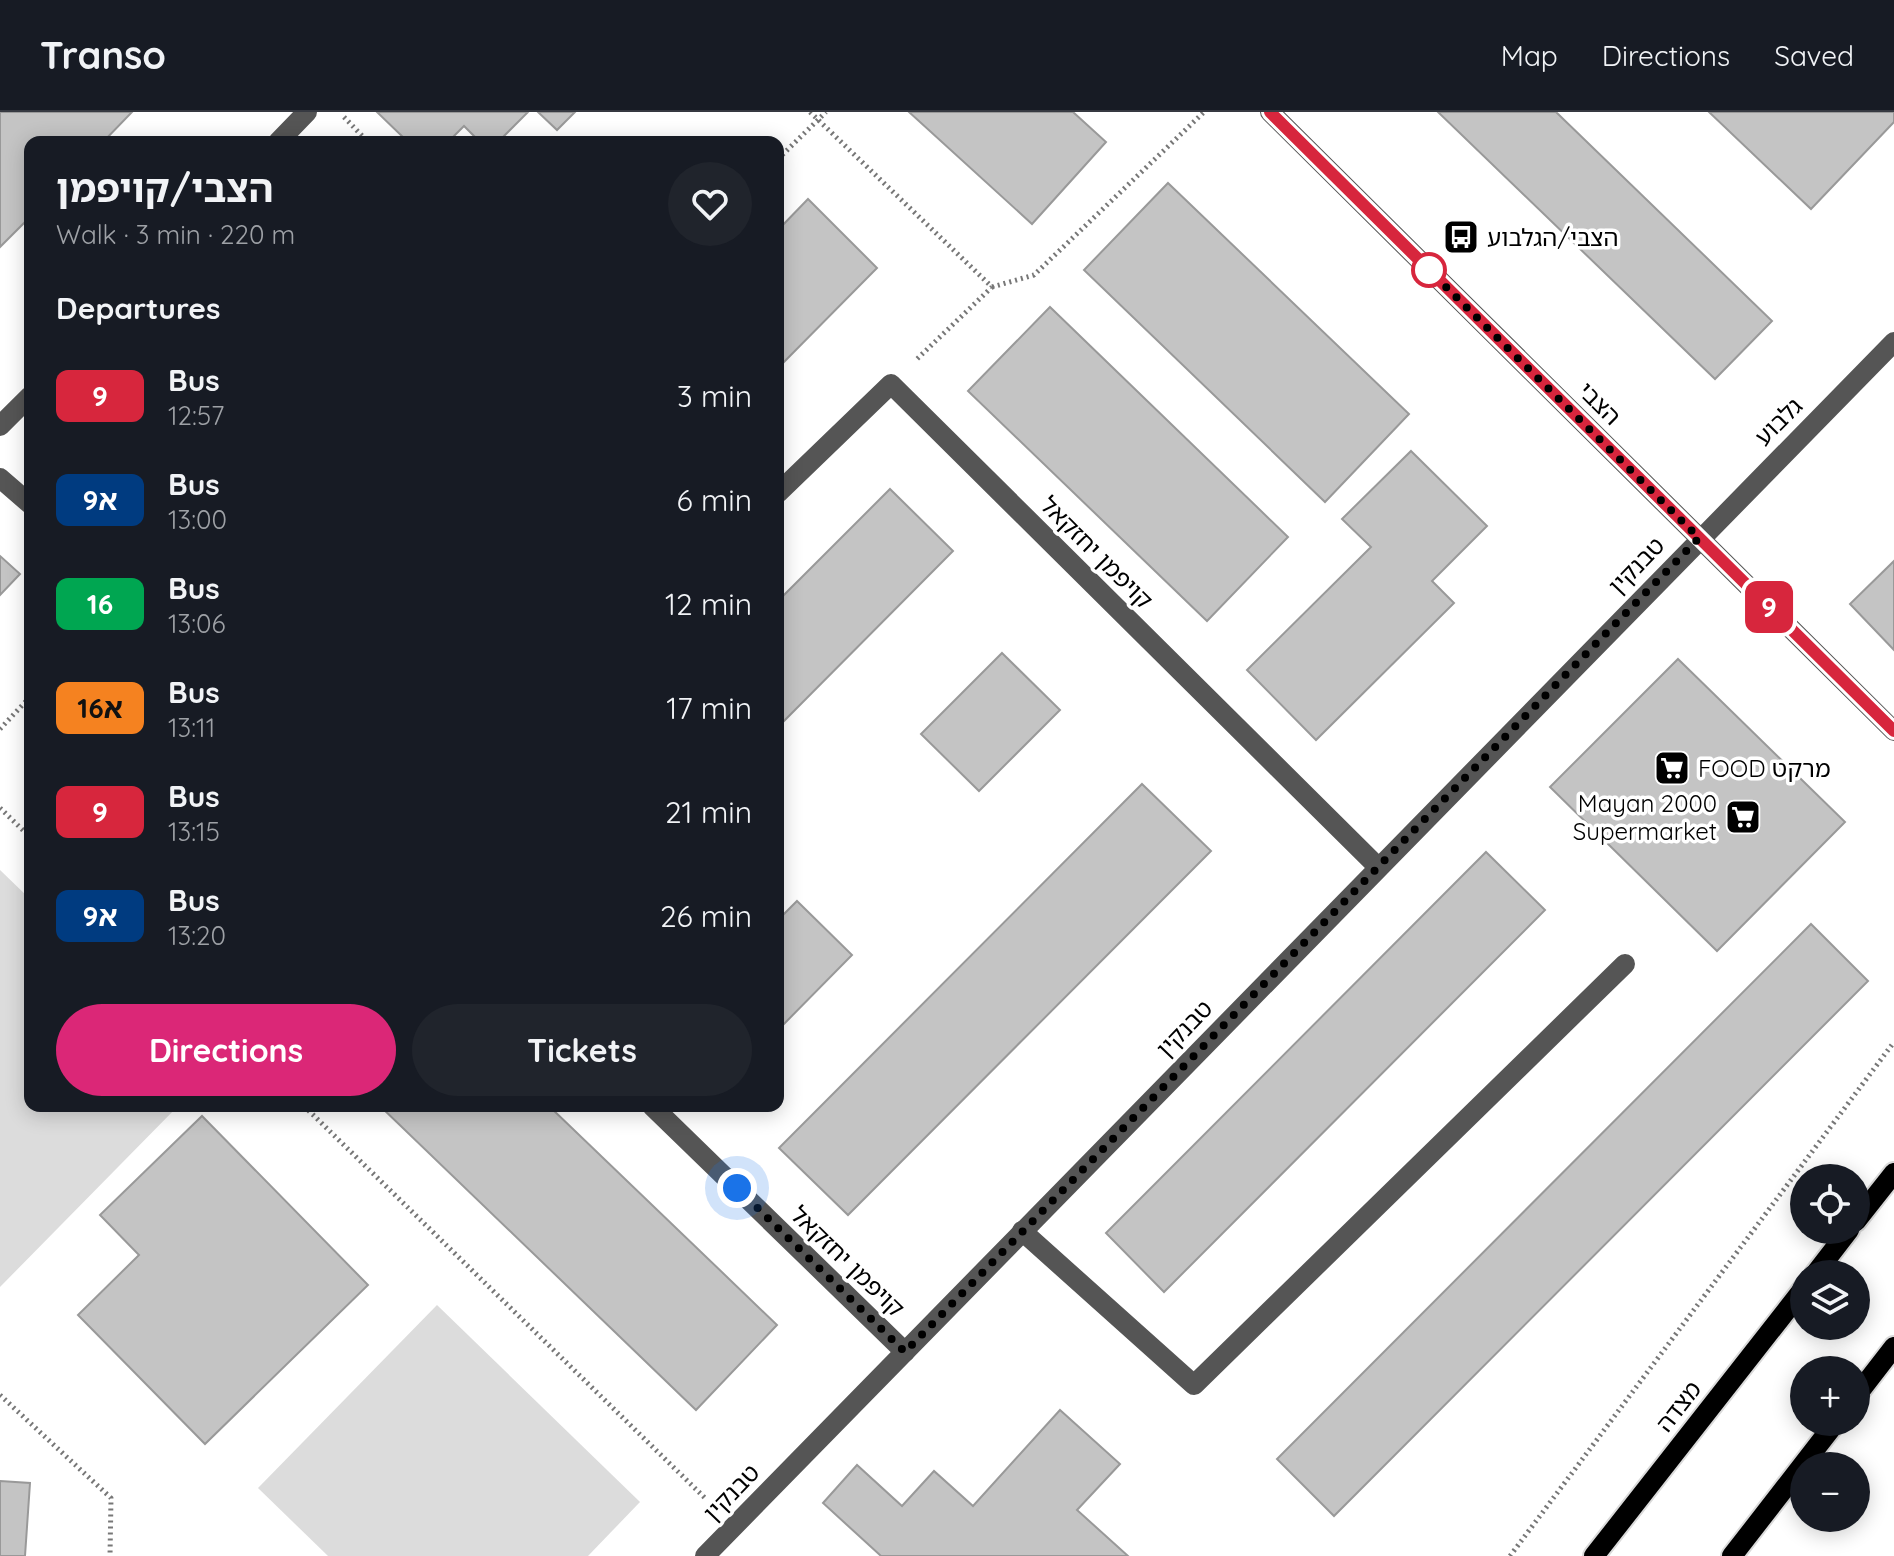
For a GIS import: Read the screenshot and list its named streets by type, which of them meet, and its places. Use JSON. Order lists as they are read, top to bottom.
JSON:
{
  "streets": {
    "main road": ["מצדה"],
    "street": [
      "הצבי",
      "גלבוע",
      "קויפמן יחזקאל",
      "טבנקין"
    ]
  },
  "crossings": [
    ["הצבי", "גלבוע"],
    ["הצבי", "טבנקין"],
    ["גלבוע", "טבנקין"],
    ["קויפמן יחזקאל", "טבנקין"]
  ],
  "places": {
    "bus stop": ["הצבי/הגלבוע"],
    "supermarket": ["FOOD מרקט", "Mayan 2000 Supermarket"]
  },
  "lines": ["bus line 9"],
  "page": {
    "header": "Transo",
    "nav": ["Map", "Directions", "Saved"],
    "on_map": "9",
    "heading": [
      ["הצבי/קויפמן", "Walk · 3 min · 220 m"],
      "Departures"
    ],
    "list": [
      {
        "mark": "9",
        "name": "Bus",
        "note": "12:57",
        "value": "3 min"
      },
      {
        "mark": "9א",
        "name": "Bus",
        "note": "13:00",
        "value": "6 min"
      },
      {
        "mark": "16",
        "name": "Bus",
        "note": "13:06",
        "value": "12 min"
      },
      {
        "mark": "16א",
        "name": "Bus",
        "note": "13:11",
        "value": "17 min"
      },
      {
        "mark": "9",
        "name": "Bus",
        "note": "13:15",
        "value": "21 min"
      },
      {
        "mark": "9א",
        "name": "Bus",
        "note": "13:20",
        "value": "26 min"
      }
    ],
    "buttons": ["Directions", "Tickets"],
    "map_buttons": ["+", "−"]
  }
}
